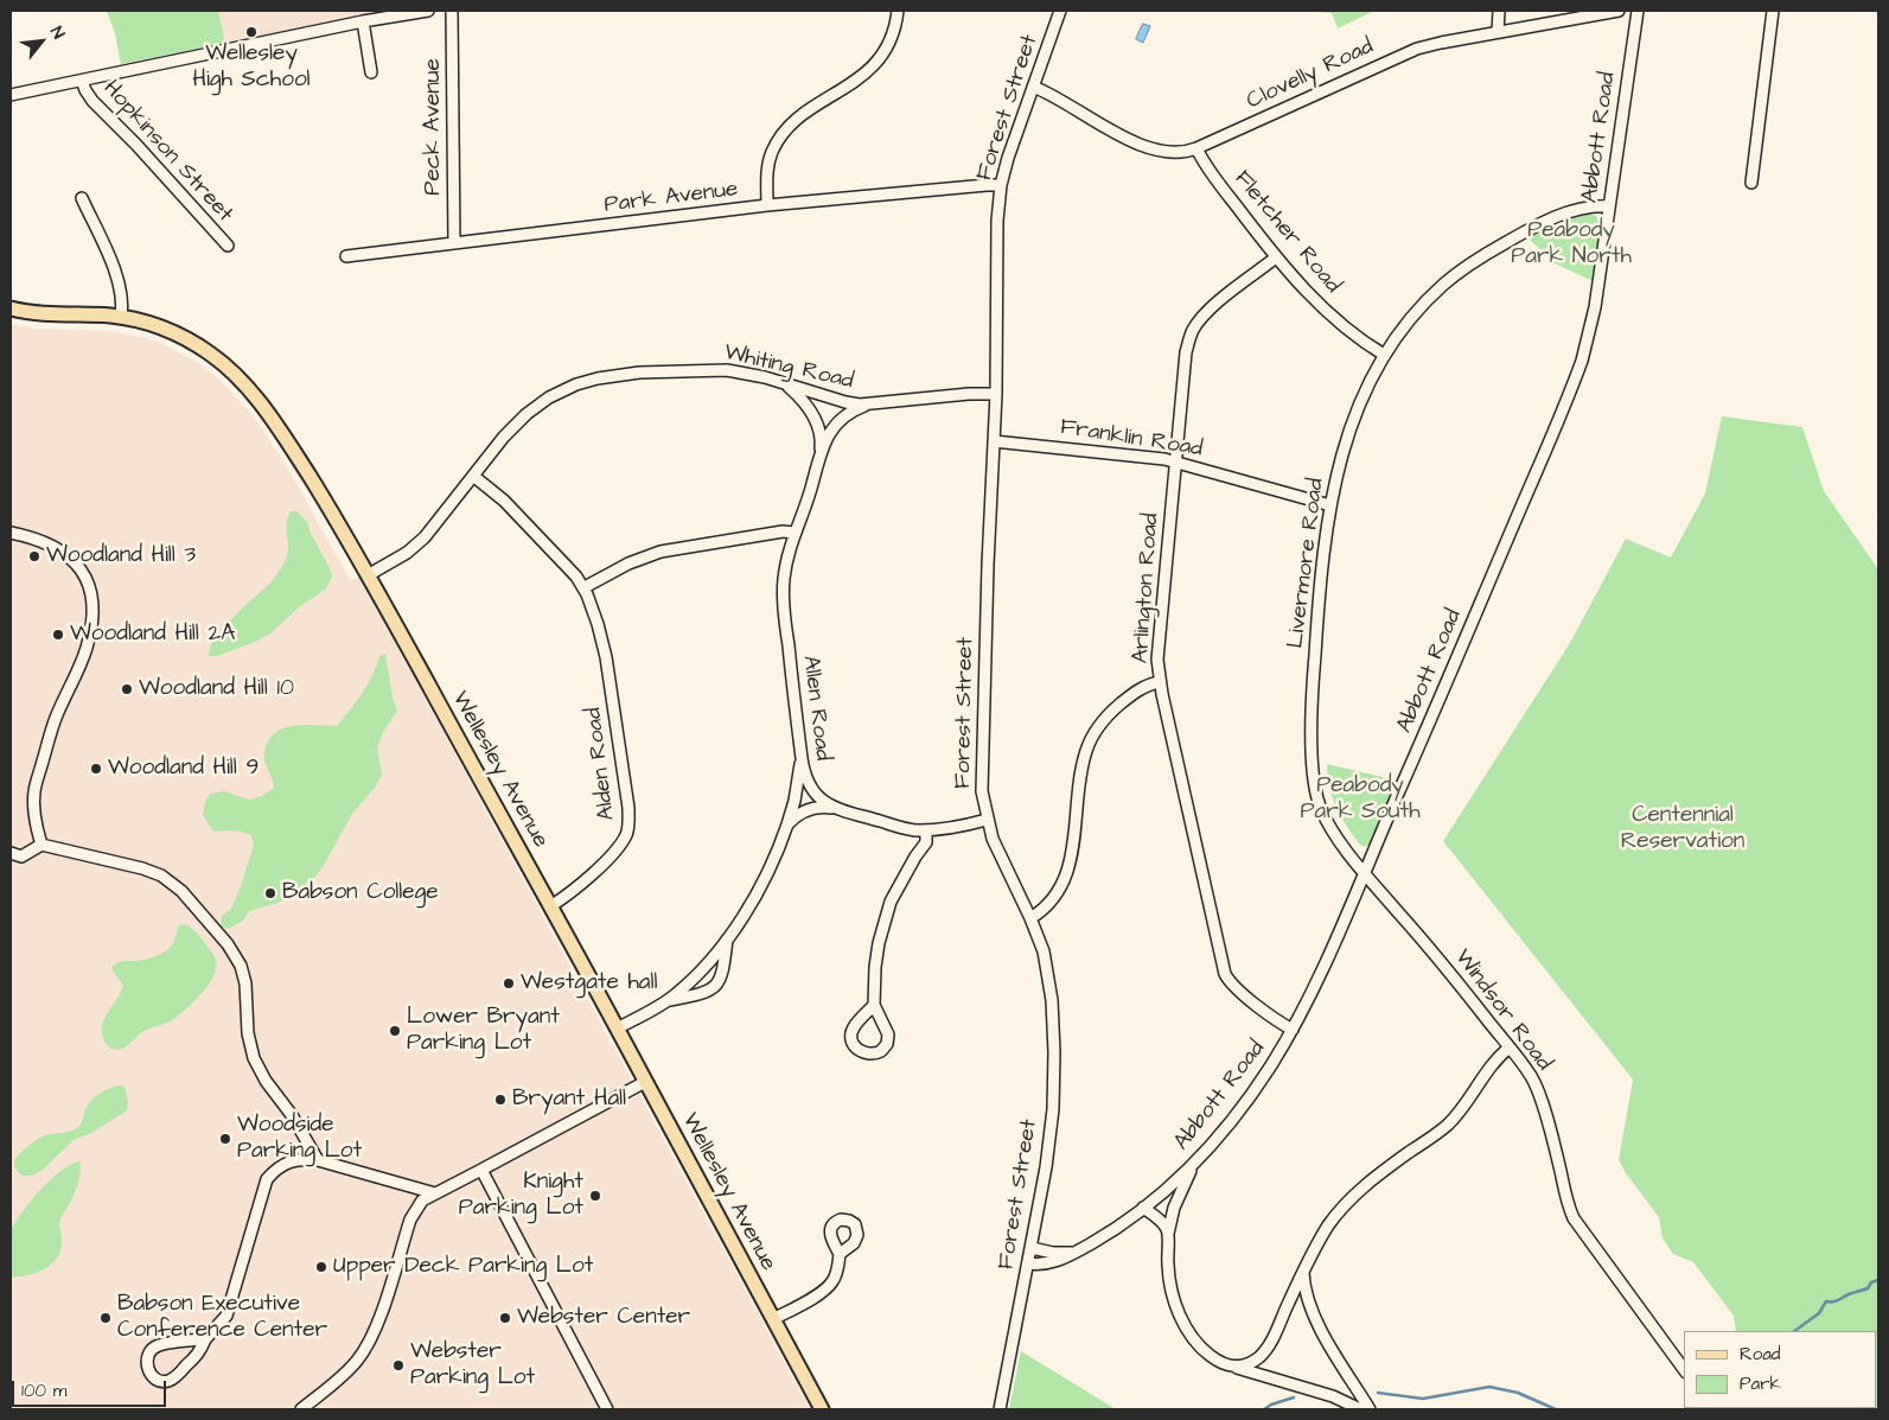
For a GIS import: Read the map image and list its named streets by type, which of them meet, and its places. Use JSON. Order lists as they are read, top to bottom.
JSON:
{
  "streets": {
    "main road": ["Wellesley Avenue"],
    "street": [
      "Clovelly Road",
      "Forest Street",
      "Peck Avenue",
      "Abbott Road",
      "Hopkinson Street",
      "Park Avenue",
      "Fletcher Road",
      "Whiting Road",
      "Franklin Road",
      "Livermore Road",
      "Arlington Road",
      "Allen Road",
      "Alden Road",
      "Windsor Road"
    ]
  },
  "crossings": [
    ["Clovelly Road", "Forest Street"],
    ["Clovelly Road", "Fletcher Road"],
    ["Forest Street", "Abbott Road"],
    ["Forest Street", "Park Avenue"],
    ["Forest Street", "Whiting Road"],
    ["Forest Street", "Franklin Road"],
    ["Forest Street", "Allen Road"],
    ["Peck Avenue", "Park Avenue"],
    ["Abbott Road", "Livermore Road"],
    ["Abbott Road", "Arlington Road"],
    ["Abbott Road", "Windsor Road"],
    ["Fletcher Road", "Livermore Road"],
    ["Fletcher Road", "Arlington Road"],
    ["Whiting Road", "Allen Road"],
    ["Whiting Road", "Alden Road"],
    ["Whiting Road", "Wellesley Avenue"],
    ["Franklin Road", "Livermore Road"],
    ["Franklin Road", "Arlington Road"],
    ["Livermore Road", "Windsor Road"],
    ["Alden Road", "Wellesley Avenue"]
  ],
  "parks": ["Peabody Park North", "Peabody Park South", "Centennial Reservation"],
  "places": [
    "Wellesley High School",
    "Woodland Hill 3",
    "Woodland Hill 2A",
    "Woodland Hill 10",
    "Woodland Hill 9",
    "Babson College",
    "Westgate hall",
    "Lower Bryant Parking Lot",
    "Bryant Hall",
    "Woodside Parking Lot",
    "Knight Parking Lot",
    "Upper Deck Parking Lot",
    "Babson Executive Conference Center",
    "Webster Center",
    "Webster Parking Lot"
  ],
  "legend": ["Road", "Park"],
  "scale_bar": "100 m",
  "north": "top right"
}
